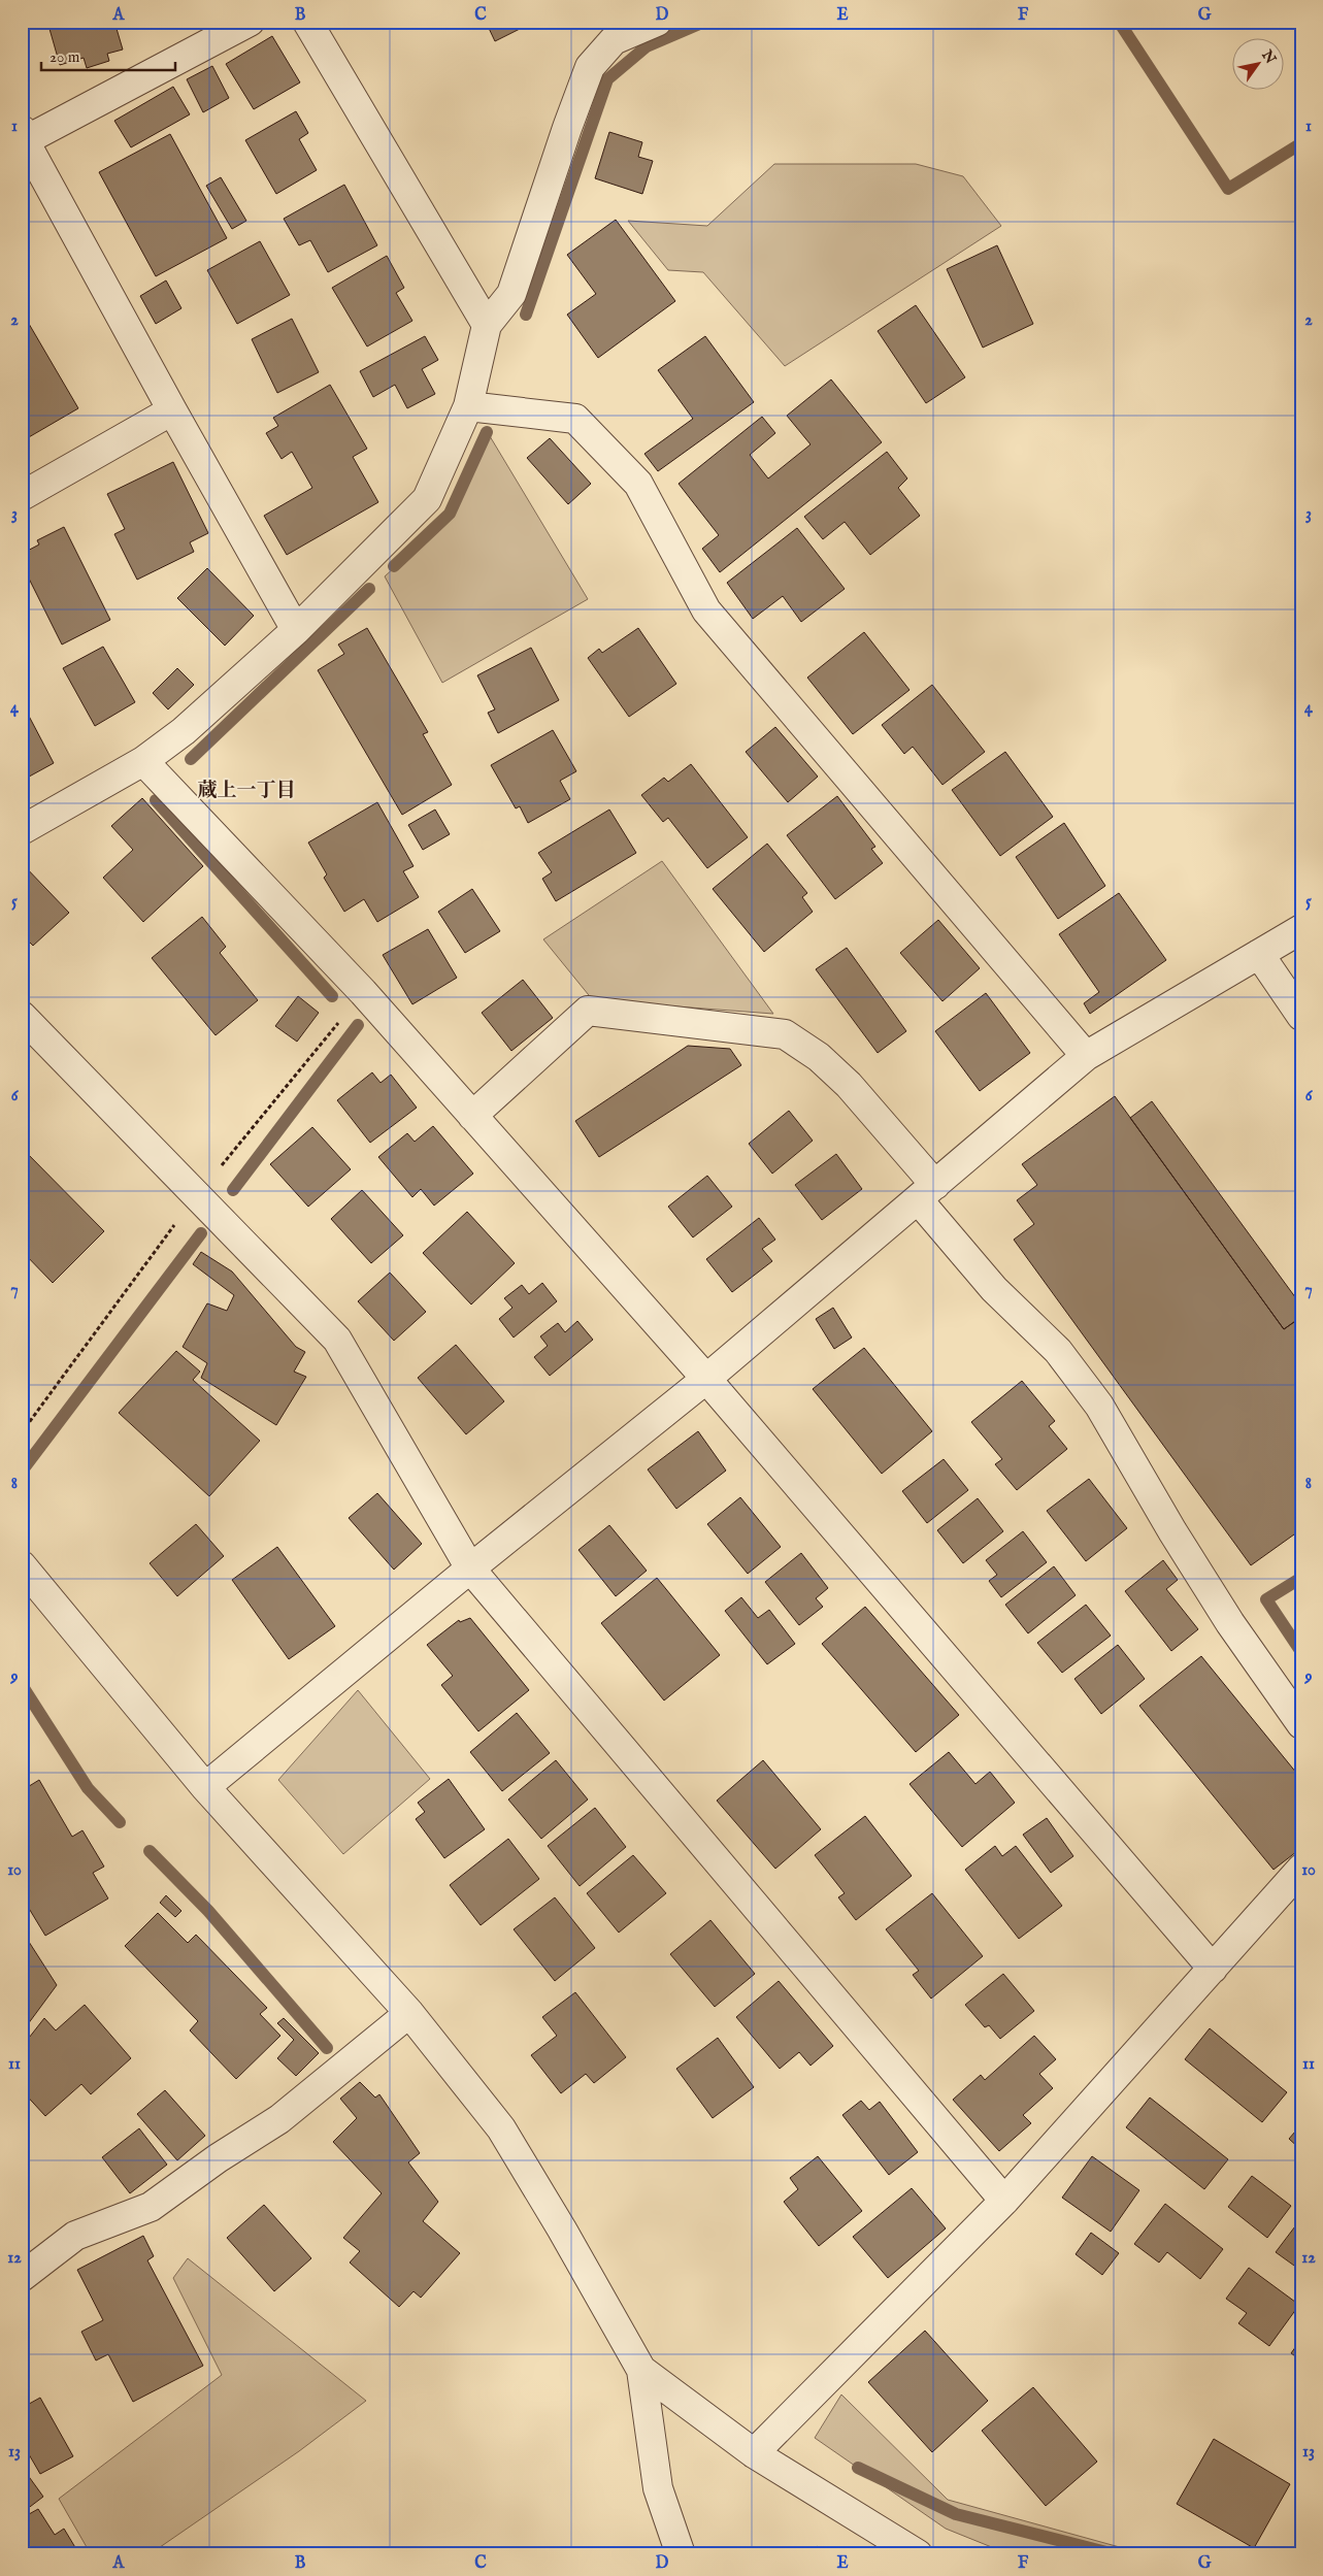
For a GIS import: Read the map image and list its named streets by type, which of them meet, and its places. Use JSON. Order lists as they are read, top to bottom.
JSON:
{
  "districts": ["蔵上一丁目"],
  "scale_bar": "20 m",
  "north": "top right",
  "grid": {
    "columns": [
      "A",
      "B",
      "C",
      "D",
      "E",
      "F",
      "G"
    ],
    "rows": [
      "1",
      "2",
      "3",
      "4",
      "5",
      "6",
      "7",
      "8",
      "9",
      "10",
      "11",
      "12",
      "13"
    ]
  }
}
